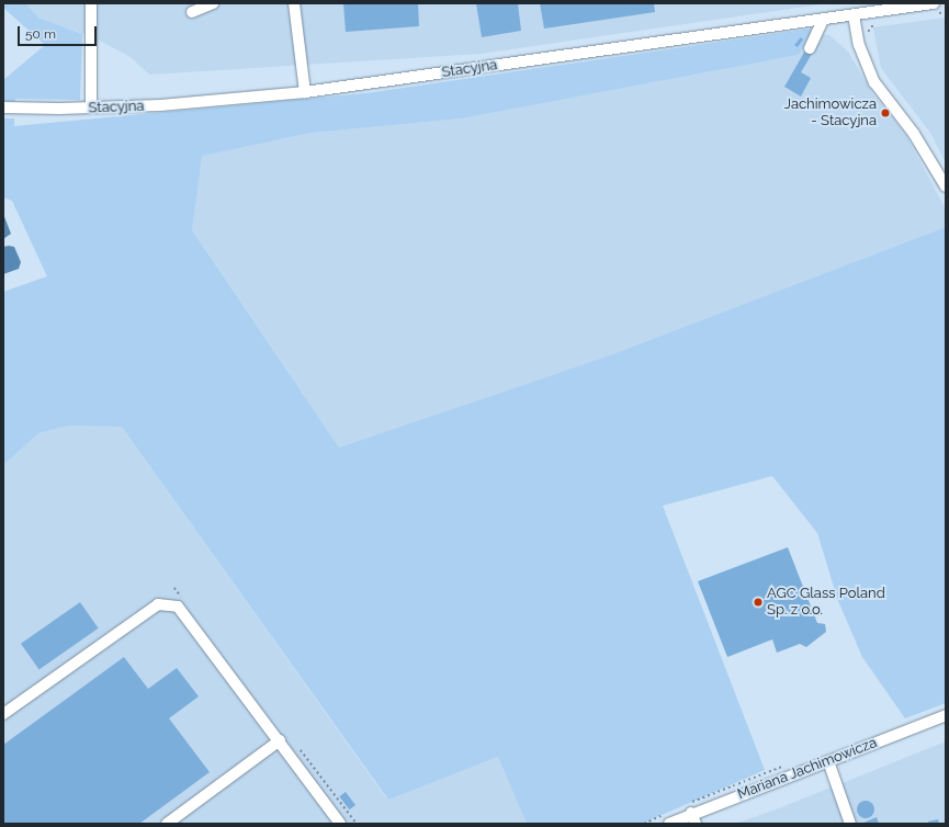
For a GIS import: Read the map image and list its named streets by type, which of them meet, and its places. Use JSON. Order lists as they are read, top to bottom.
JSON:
{
  "streets": {
    "street": ["Stacyjna", "Mariana Jachimowicza"]
  },
  "places": ["Jachimowicza - Stacyjna", "AGC Glass Poland Sp. z o.o."],
  "scale_bar": "50 m"
}
